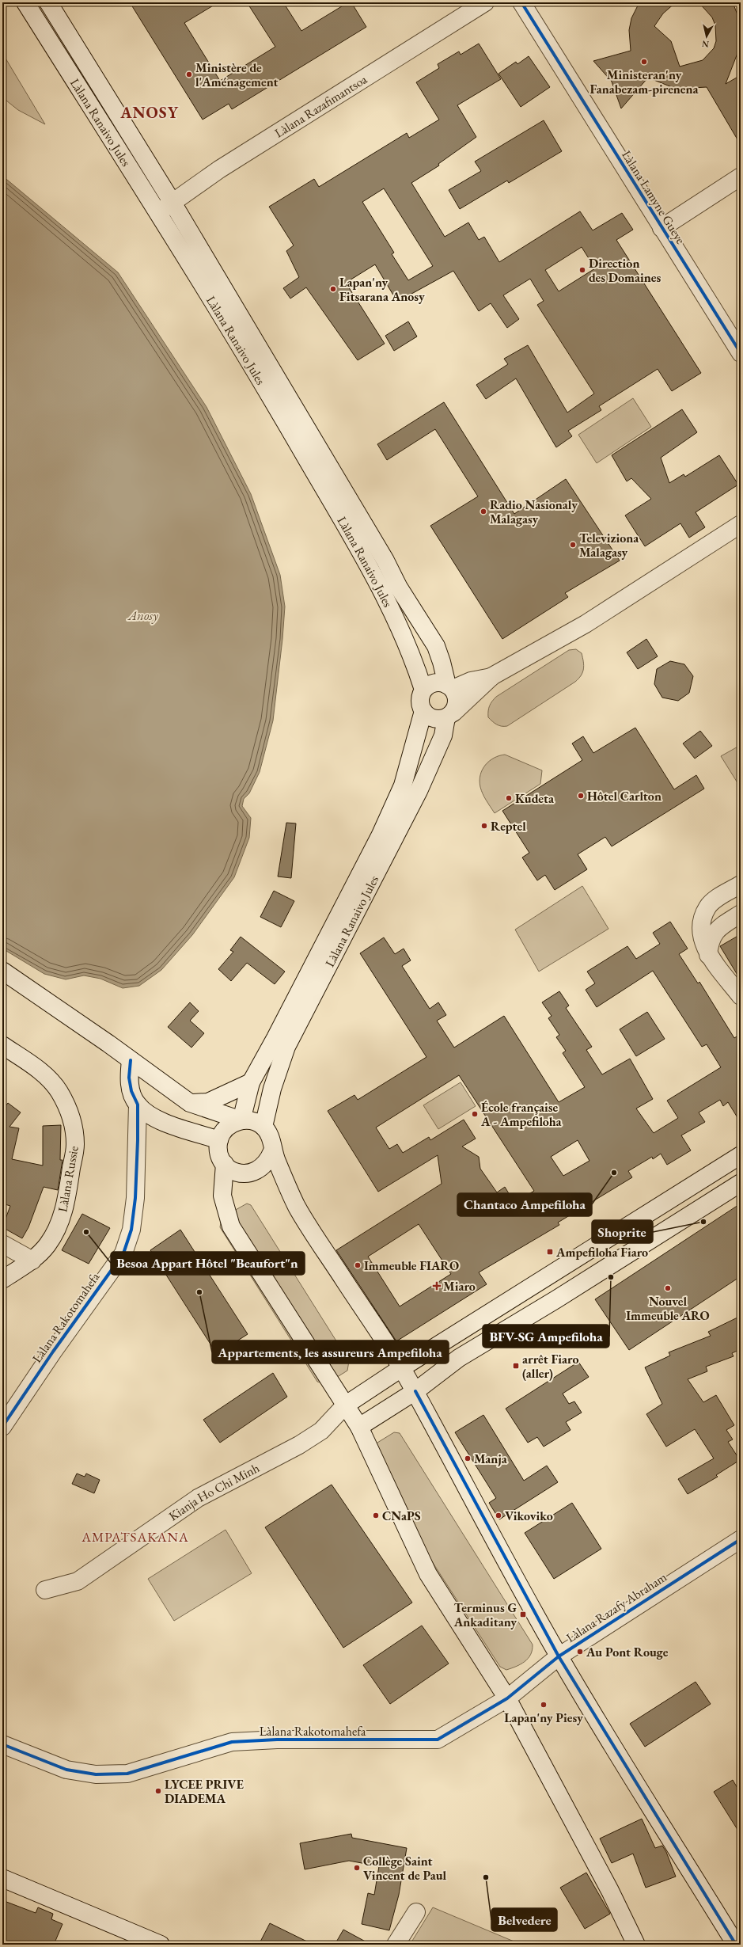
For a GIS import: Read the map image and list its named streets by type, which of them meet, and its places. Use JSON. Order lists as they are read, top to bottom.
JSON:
{
  "streets": {
    "street": [
      "Làlana Razafimantsoa",
      "Làlana Ranaivo Jules",
      "Làlana Lamyne Gueye",
      "Làlana Russie",
      "Làlana Rakotomahefa",
      "Kianja Ho Chi Minh",
      "Làlana Razafy Abraham"
    ]
  },
  "crossings": [
    ["Làlana Razafimantsoa", "Làlana Ranaivo Jules"],
    ["Làlana Rakotomahefa", "Làlana Razafy Abraham"]
  ],
  "districts": ["ANOSY", "AMPATSAKANA"],
  "water": ["Anosy"],
  "places": {
    "other": [
      "Ministeran'ny Fanabezam-pirenena",
      "Ministère de l'Aménagement",
      "Direction des Domaines",
      "Lapan'ny Fitsarana Anosy",
      "Radio Nasionaly Malagasy",
      "Televiziona Malagasy",
      "Hôtel Carlton",
      "Kudeta",
      "Reptel",
      "École française A - Ampefiloha",
      "Chantaco Ampefiloha",
      "Shoprite",
      "Besoa Appart Hôtel \"Beaufort\"n",
      "Immeuble FIARO",
      "BFV-SG Ampefiloha",
      "Nouvel Immeuble ARO",
      "Appartements, les assureurs Ampefiloha",
      "Manja",
      "CNaPS",
      "Vikoviko",
      "Au Pont Rouge",
      "Lapan'ny Piesy",
      "LYCEE PRIVE DIADEMA",
      "Collège Saint Vincent de Paul",
      "Belvedere"
    ],
    "transit": ["Ampefiloha Fiaro", "arrêt Fiaro (aller)", "Terminus G Ankaditany"],
    "health": ["Miaro"]
  },
  "north": "bottom"
}
